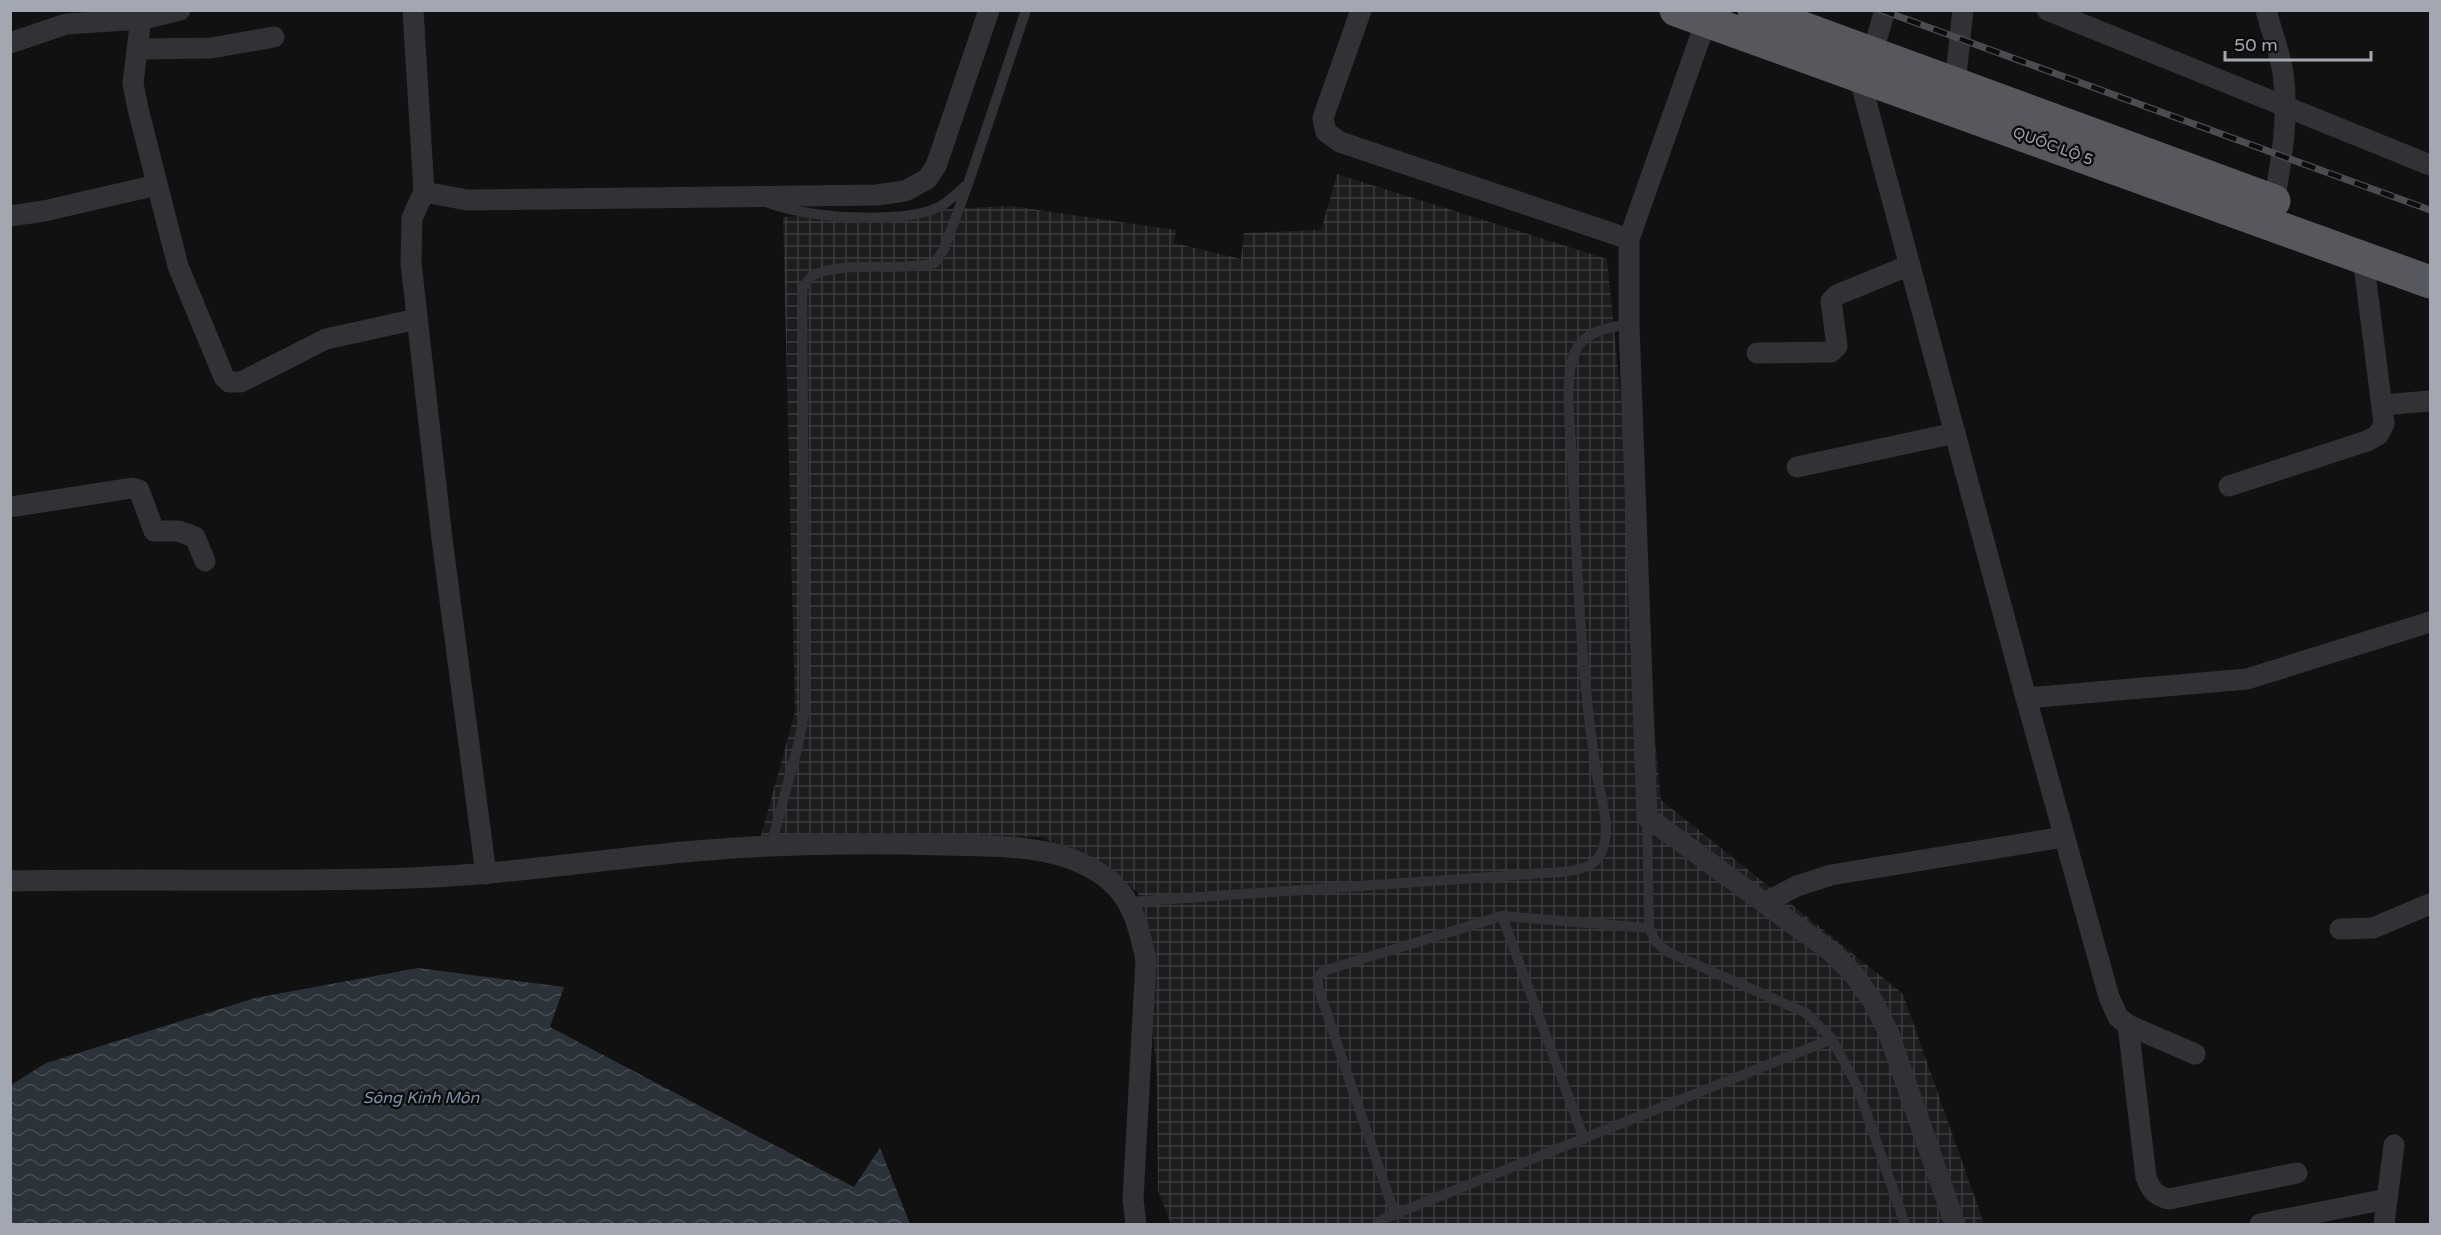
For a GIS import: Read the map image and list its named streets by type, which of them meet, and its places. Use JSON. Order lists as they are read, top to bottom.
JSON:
{
  "streets": {
    "highway": ["QUỐC LỘ 5"]
  },
  "water": ["Sông Kinh Môn"],
  "scale_bar": "50 m"
}
